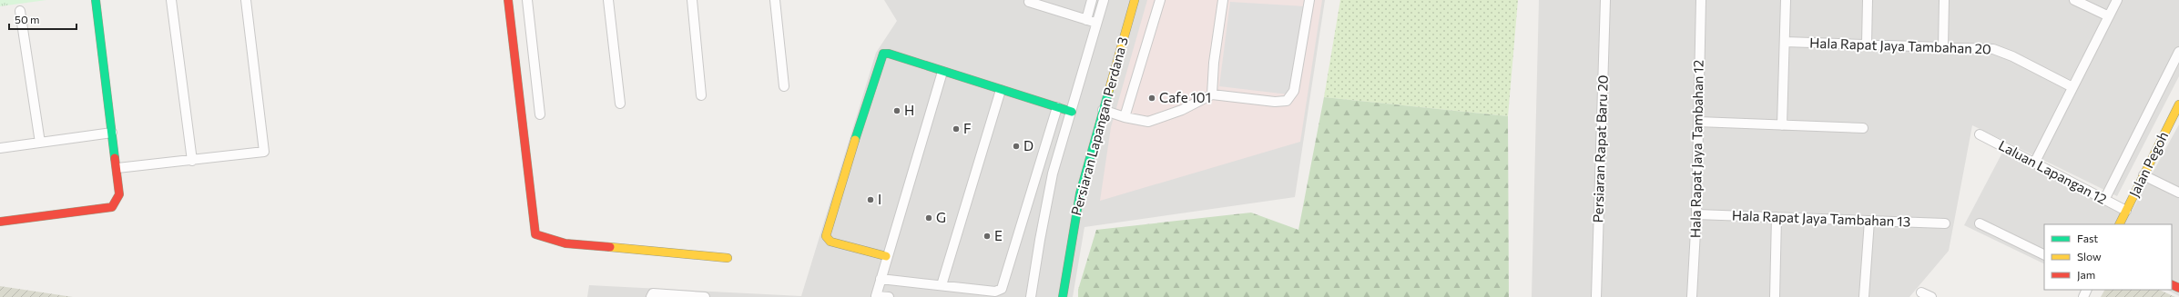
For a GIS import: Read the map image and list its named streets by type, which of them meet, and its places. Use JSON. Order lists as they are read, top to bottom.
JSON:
{
  "streets": {
    "street": [
      "Hala Rapat Jaya Tambahan 20",
      "Persiaran Lapangan Perdana 3",
      "Persiaran Rapat Baru 20",
      "Hala Rapat Jaya Tambahan 12",
      "Jalan Pegoh",
      "Laluan Lapangan 12",
      "Hala Rapat Jaya Tambahan 13"
    ]
  },
  "crossings": [
    ["Hala Rapat Jaya Tambahan 12", "Hala Rapat Jaya Tambahan 13"],
    ["Jalan Pegoh", "Laluan Lapangan 12"]
  ],
  "places": [
    "Cafe 101",
    "H",
    "F",
    "D",
    "I",
    "G",
    "E"
  ],
  "legend": ["Fast", "Slow", "Jam"],
  "scale_bar": "50 m"
}
